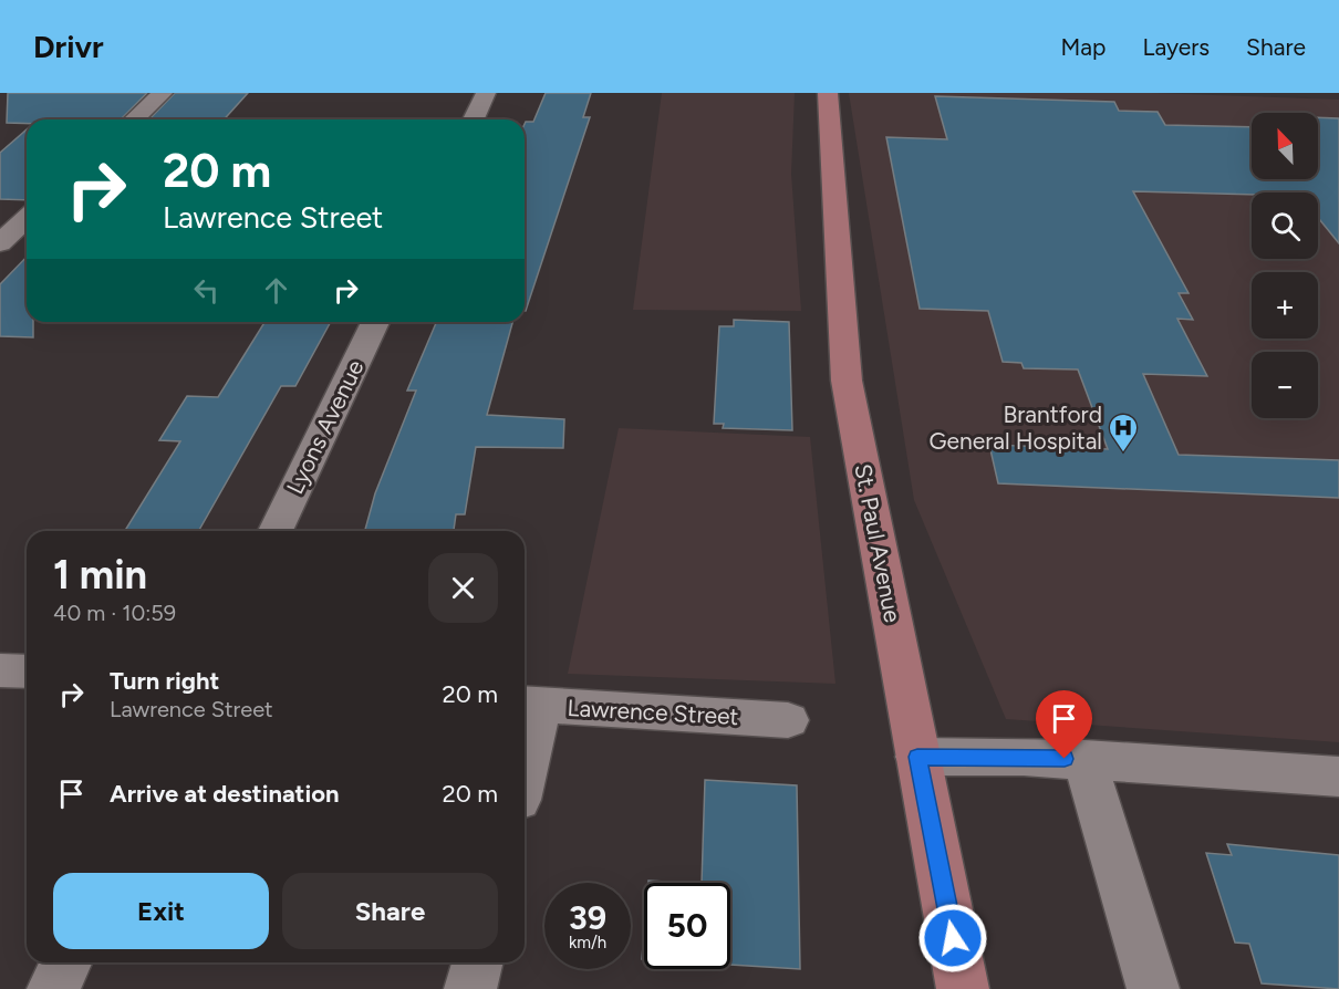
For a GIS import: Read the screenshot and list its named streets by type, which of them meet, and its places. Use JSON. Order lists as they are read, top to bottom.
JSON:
{
  "streets": {
    "main road": ["St. Paul Avenue"],
    "street": ["Lyons Avenue", "Lawrence Street"]
  },
  "places": {
    "hospital": ["Brantford General Hospital"]
  },
  "north": "top left",
  "page": {
    "header": "Drivr",
    "nav": ["Map", "Layers", "Share"],
    "map_buttons": ["+", "−"],
    "turn": ["20 m", "Lawrence Street"],
    "heading": ["1 min", "40 m · 10:59"],
    "list": [
      {
        "name": "Turn right",
        "note": "Lawrence Street",
        "value": "20 m"
      },
      {
        "name": "Arrive at destination",
        "value": "20 m"
      }
    ],
    "buttons": ["Exit", "Share"],
    "speed": "39 km/h",
    "limit": "50"
  }
}
